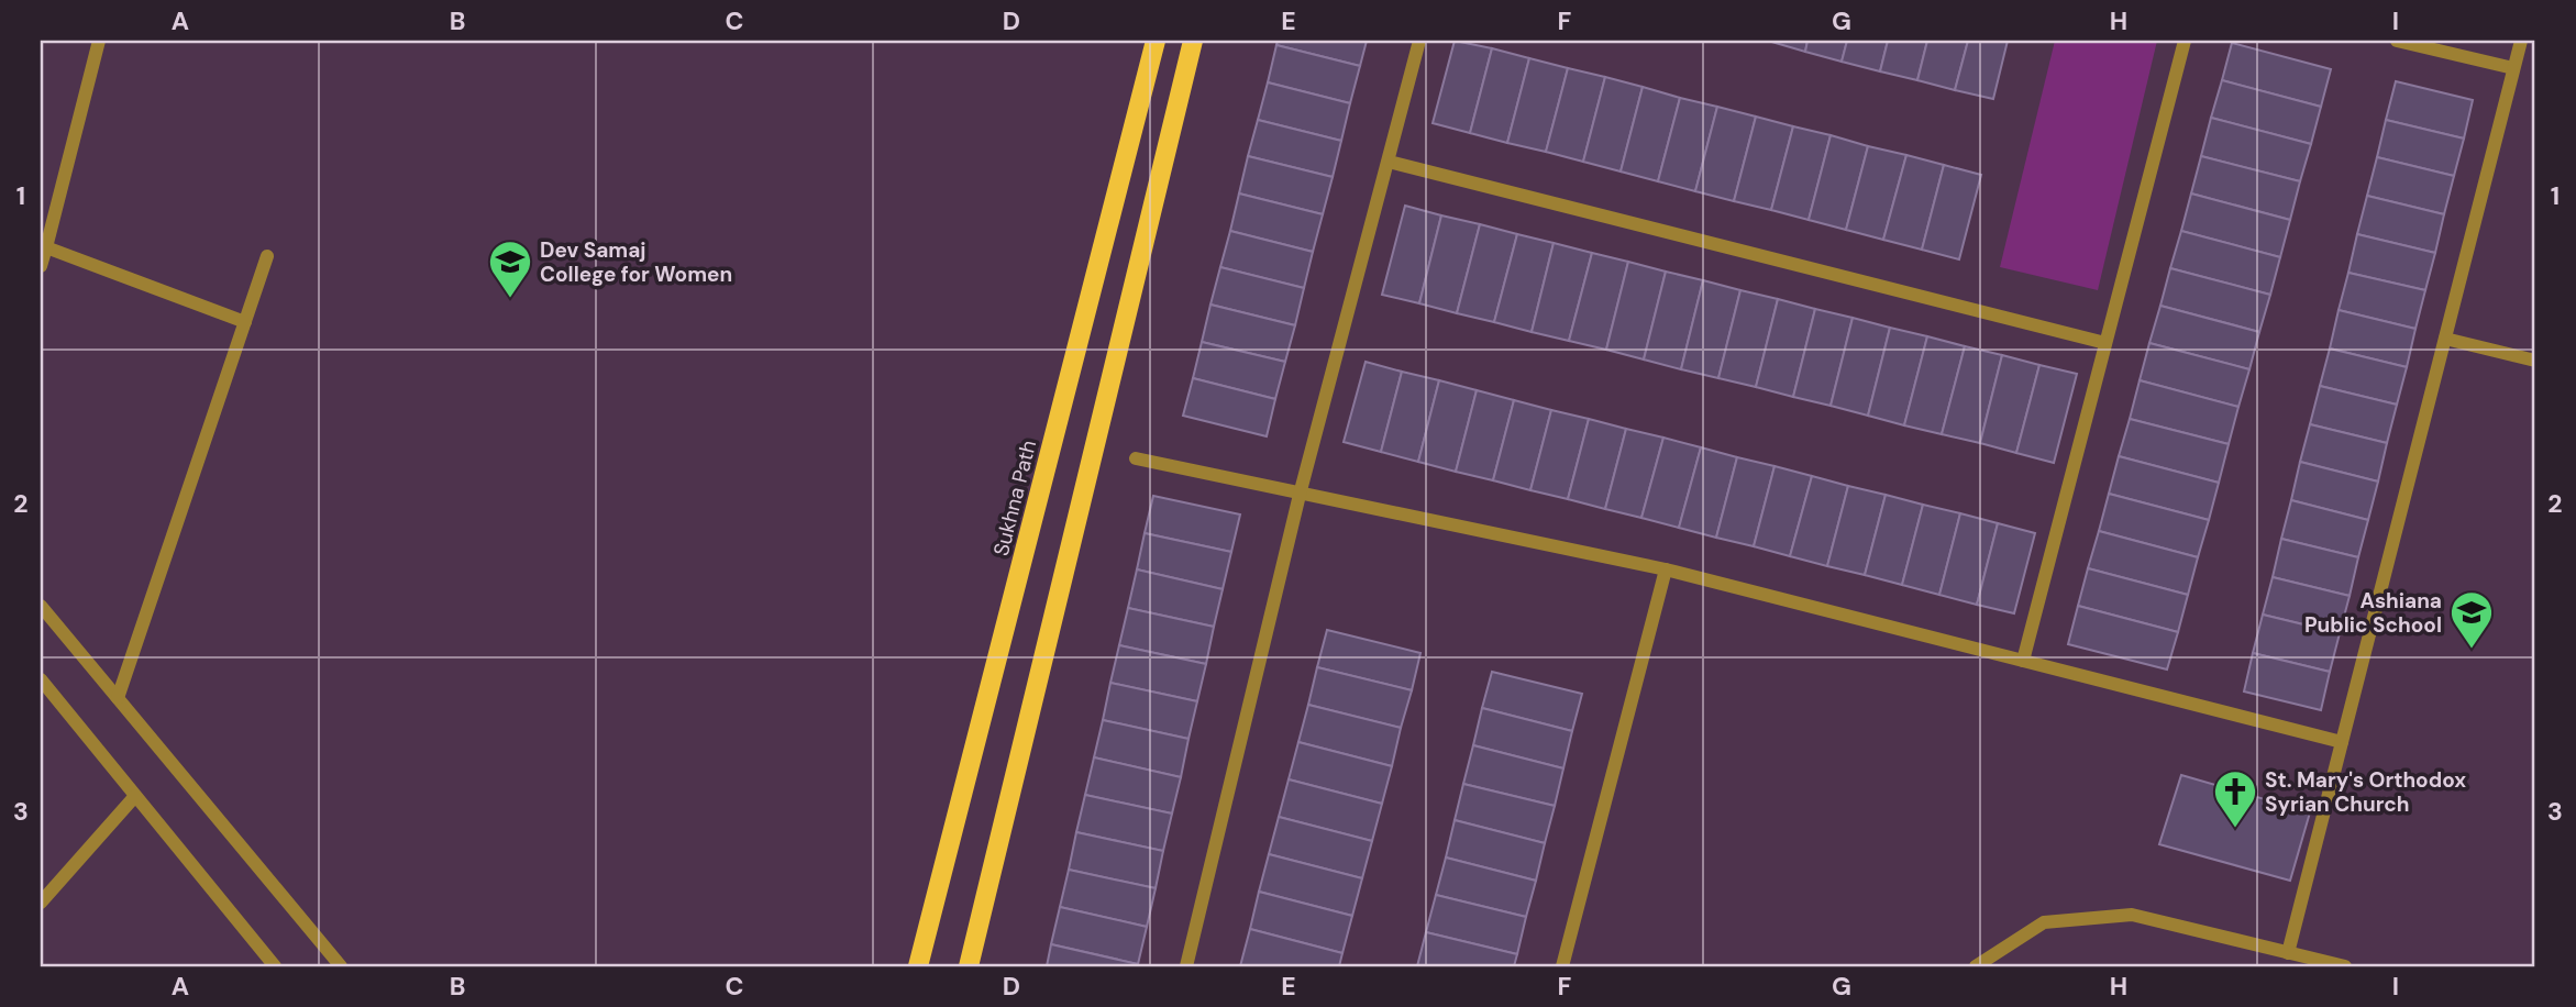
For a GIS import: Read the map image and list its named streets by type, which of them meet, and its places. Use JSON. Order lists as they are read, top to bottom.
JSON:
{
  "streets": {
    "main road": ["Sukhna Path"]
  },
  "places": {
    "school or university": ["Dev Samaj College for Women", "Ashiana Public School"],
    "church": ["St. Mary's Orthodox Syrian Church"]
  },
  "grid": {
    "columns": [
      "A",
      "B",
      "C",
      "D",
      "E",
      "F",
      "G",
      "H",
      "I"
    ],
    "rows": ["1", "2", "3"]
  }
}
